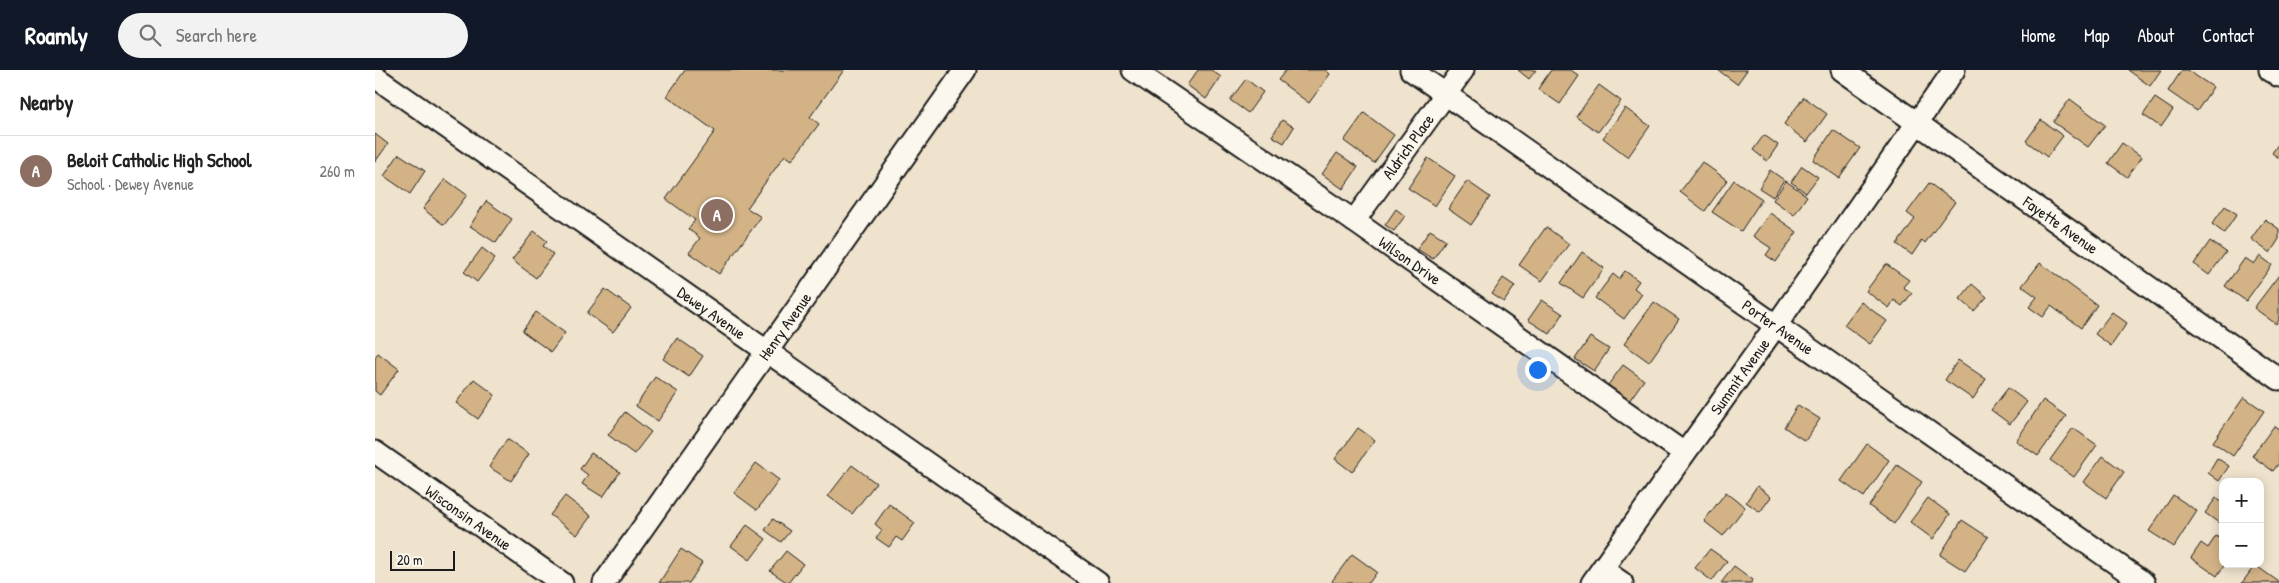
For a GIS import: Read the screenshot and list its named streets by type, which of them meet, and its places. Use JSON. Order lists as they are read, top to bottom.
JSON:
{
  "streets": {
    "street": [
      "Aldrich Place",
      "Fayette Avenue",
      "Wilson Drive",
      "Dewey Avenue",
      "Porter Avenue",
      "Henry Avenue",
      "Summit Avenue",
      "Wisconsin Avenue"
    ]
  },
  "crossings": [
    ["Aldrich Place", "Wilson Drive"],
    ["Aldrich Place", "Porter Avenue"],
    ["Fayette Avenue", "Summit Avenue"],
    ["Wilson Drive", "Summit Avenue"],
    ["Dewey Avenue", "Henry Avenue"],
    ["Porter Avenue", "Summit Avenue"]
  ],
  "scale_bar": "20 m",
  "page": {
    "header": "Roamly",
    "search": "Search here",
    "nav": [
      "Home",
      "Map",
      "About",
      "Contact"
    ],
    "heading": "Nearby",
    "list": [
      {
        "mark": "A",
        "name": "Beloit Catholic High School",
        "note": "School · Dewey Avenue",
        "value": "260 m"
      }
    ],
    "pins": "A",
    "map_buttons": ["+", "−"],
    "scale": "20 m"
  }
}
